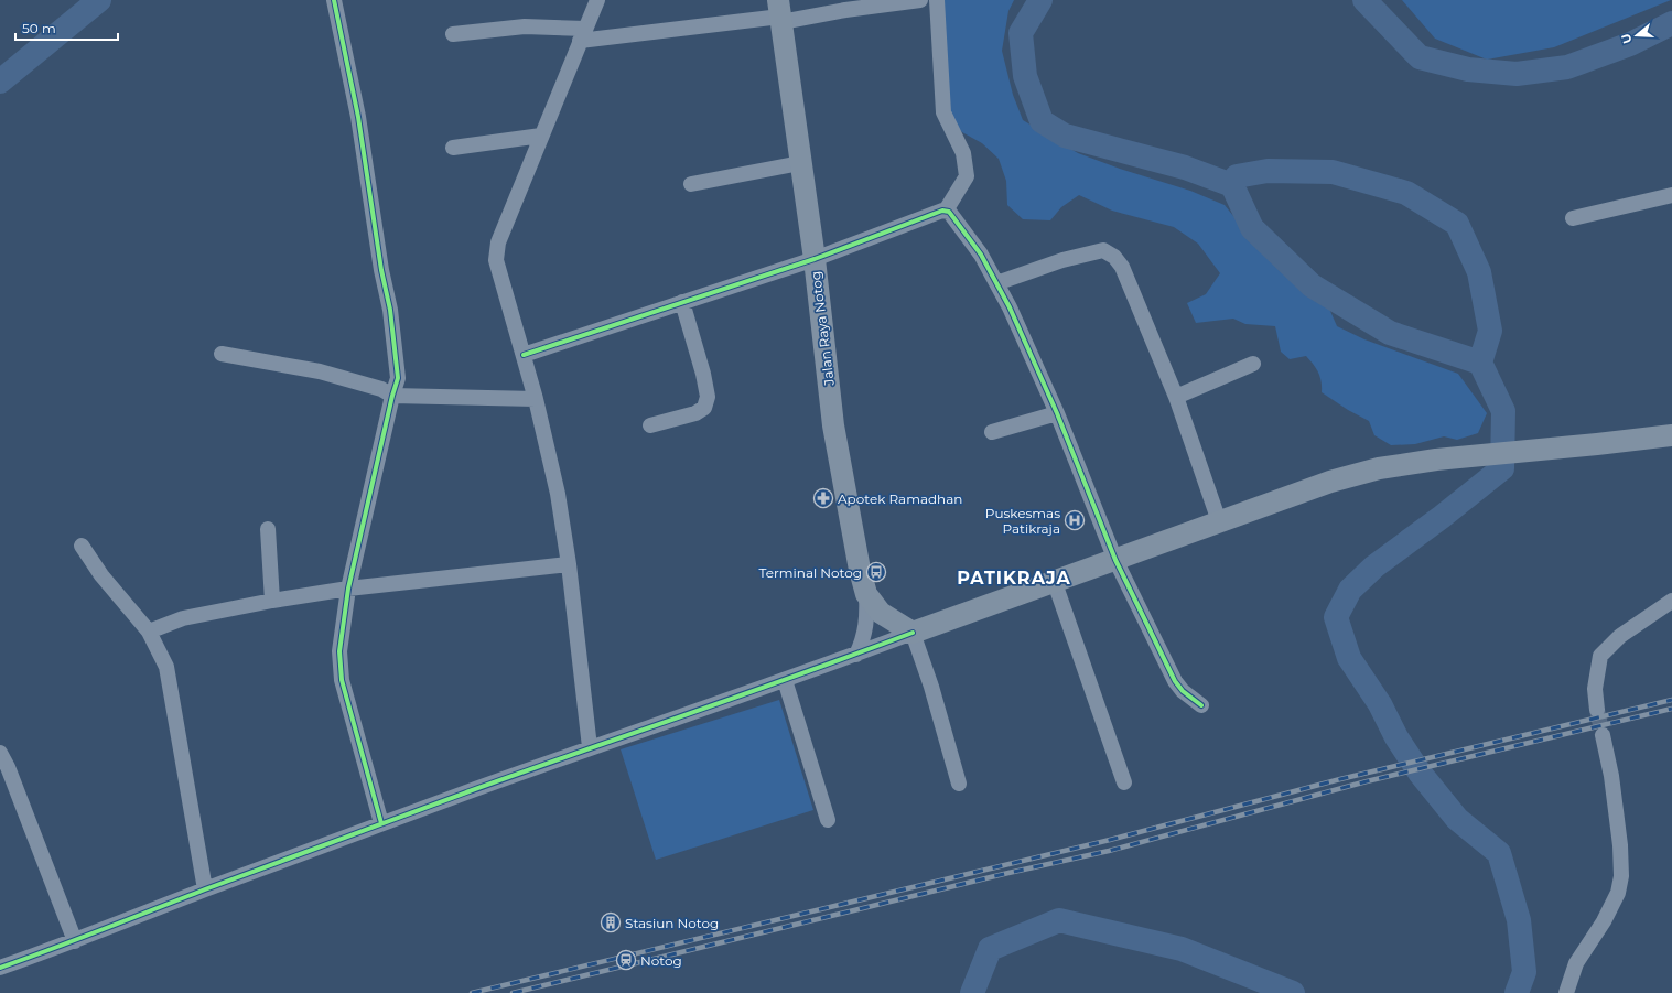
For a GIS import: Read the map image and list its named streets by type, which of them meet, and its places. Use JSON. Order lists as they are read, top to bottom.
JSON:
{
  "streets": {
    "highway": ["Jalan Raya Notog"]
  },
  "districts": ["PATIKRAJA"],
  "places": {
    "pharmacy": ["Apotek Ramadhan"],
    "hospital": ["Puskesmas Patikraja"],
    "bus stop": ["Terminal Notog"],
    "building": ["Stasiun Notog"],
    "station": ["Notog"]
  },
  "scale_bar": "50 m",
  "north": "left"
}
